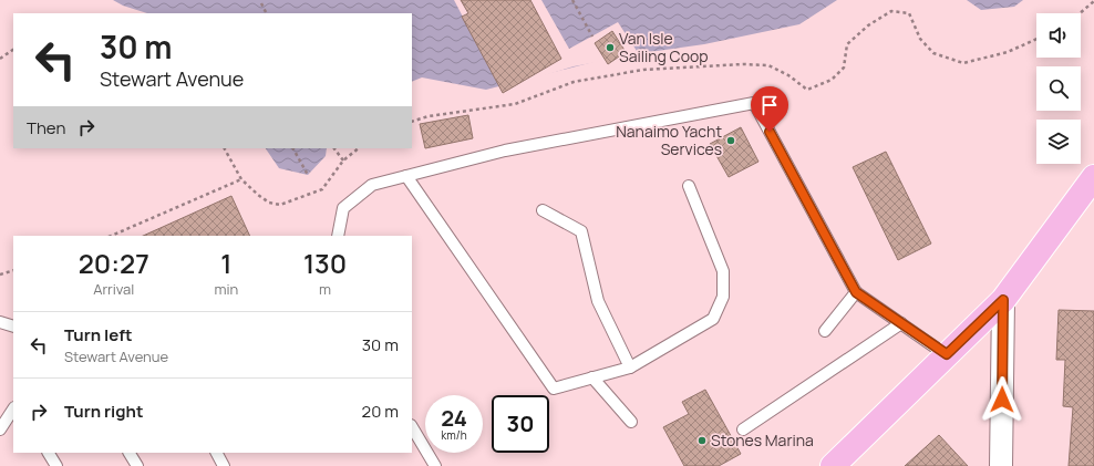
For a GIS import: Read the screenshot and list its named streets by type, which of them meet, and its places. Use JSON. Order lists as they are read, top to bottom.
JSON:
{
  "places": ["Van Isle Sailing Coop", "Nanaimo Yacht Services", "Stones Marina"],
  "page": {
    "turn": ["30 m", "Stewart Avenue"],
    "then": "Then",
    "eta": [
      "20:27",
      "Arrival",
      "1",
      "min",
      "130",
      "m"
    ],
    "list": [
      {
        "name": "Turn left",
        "note": "Stewart Avenue",
        "value": "30 m"
      },
      {
        "name": "Turn right",
        "value": "20 m"
      }
    ],
    "speed": "24 km/h",
    "limit": "30"
  }
}
